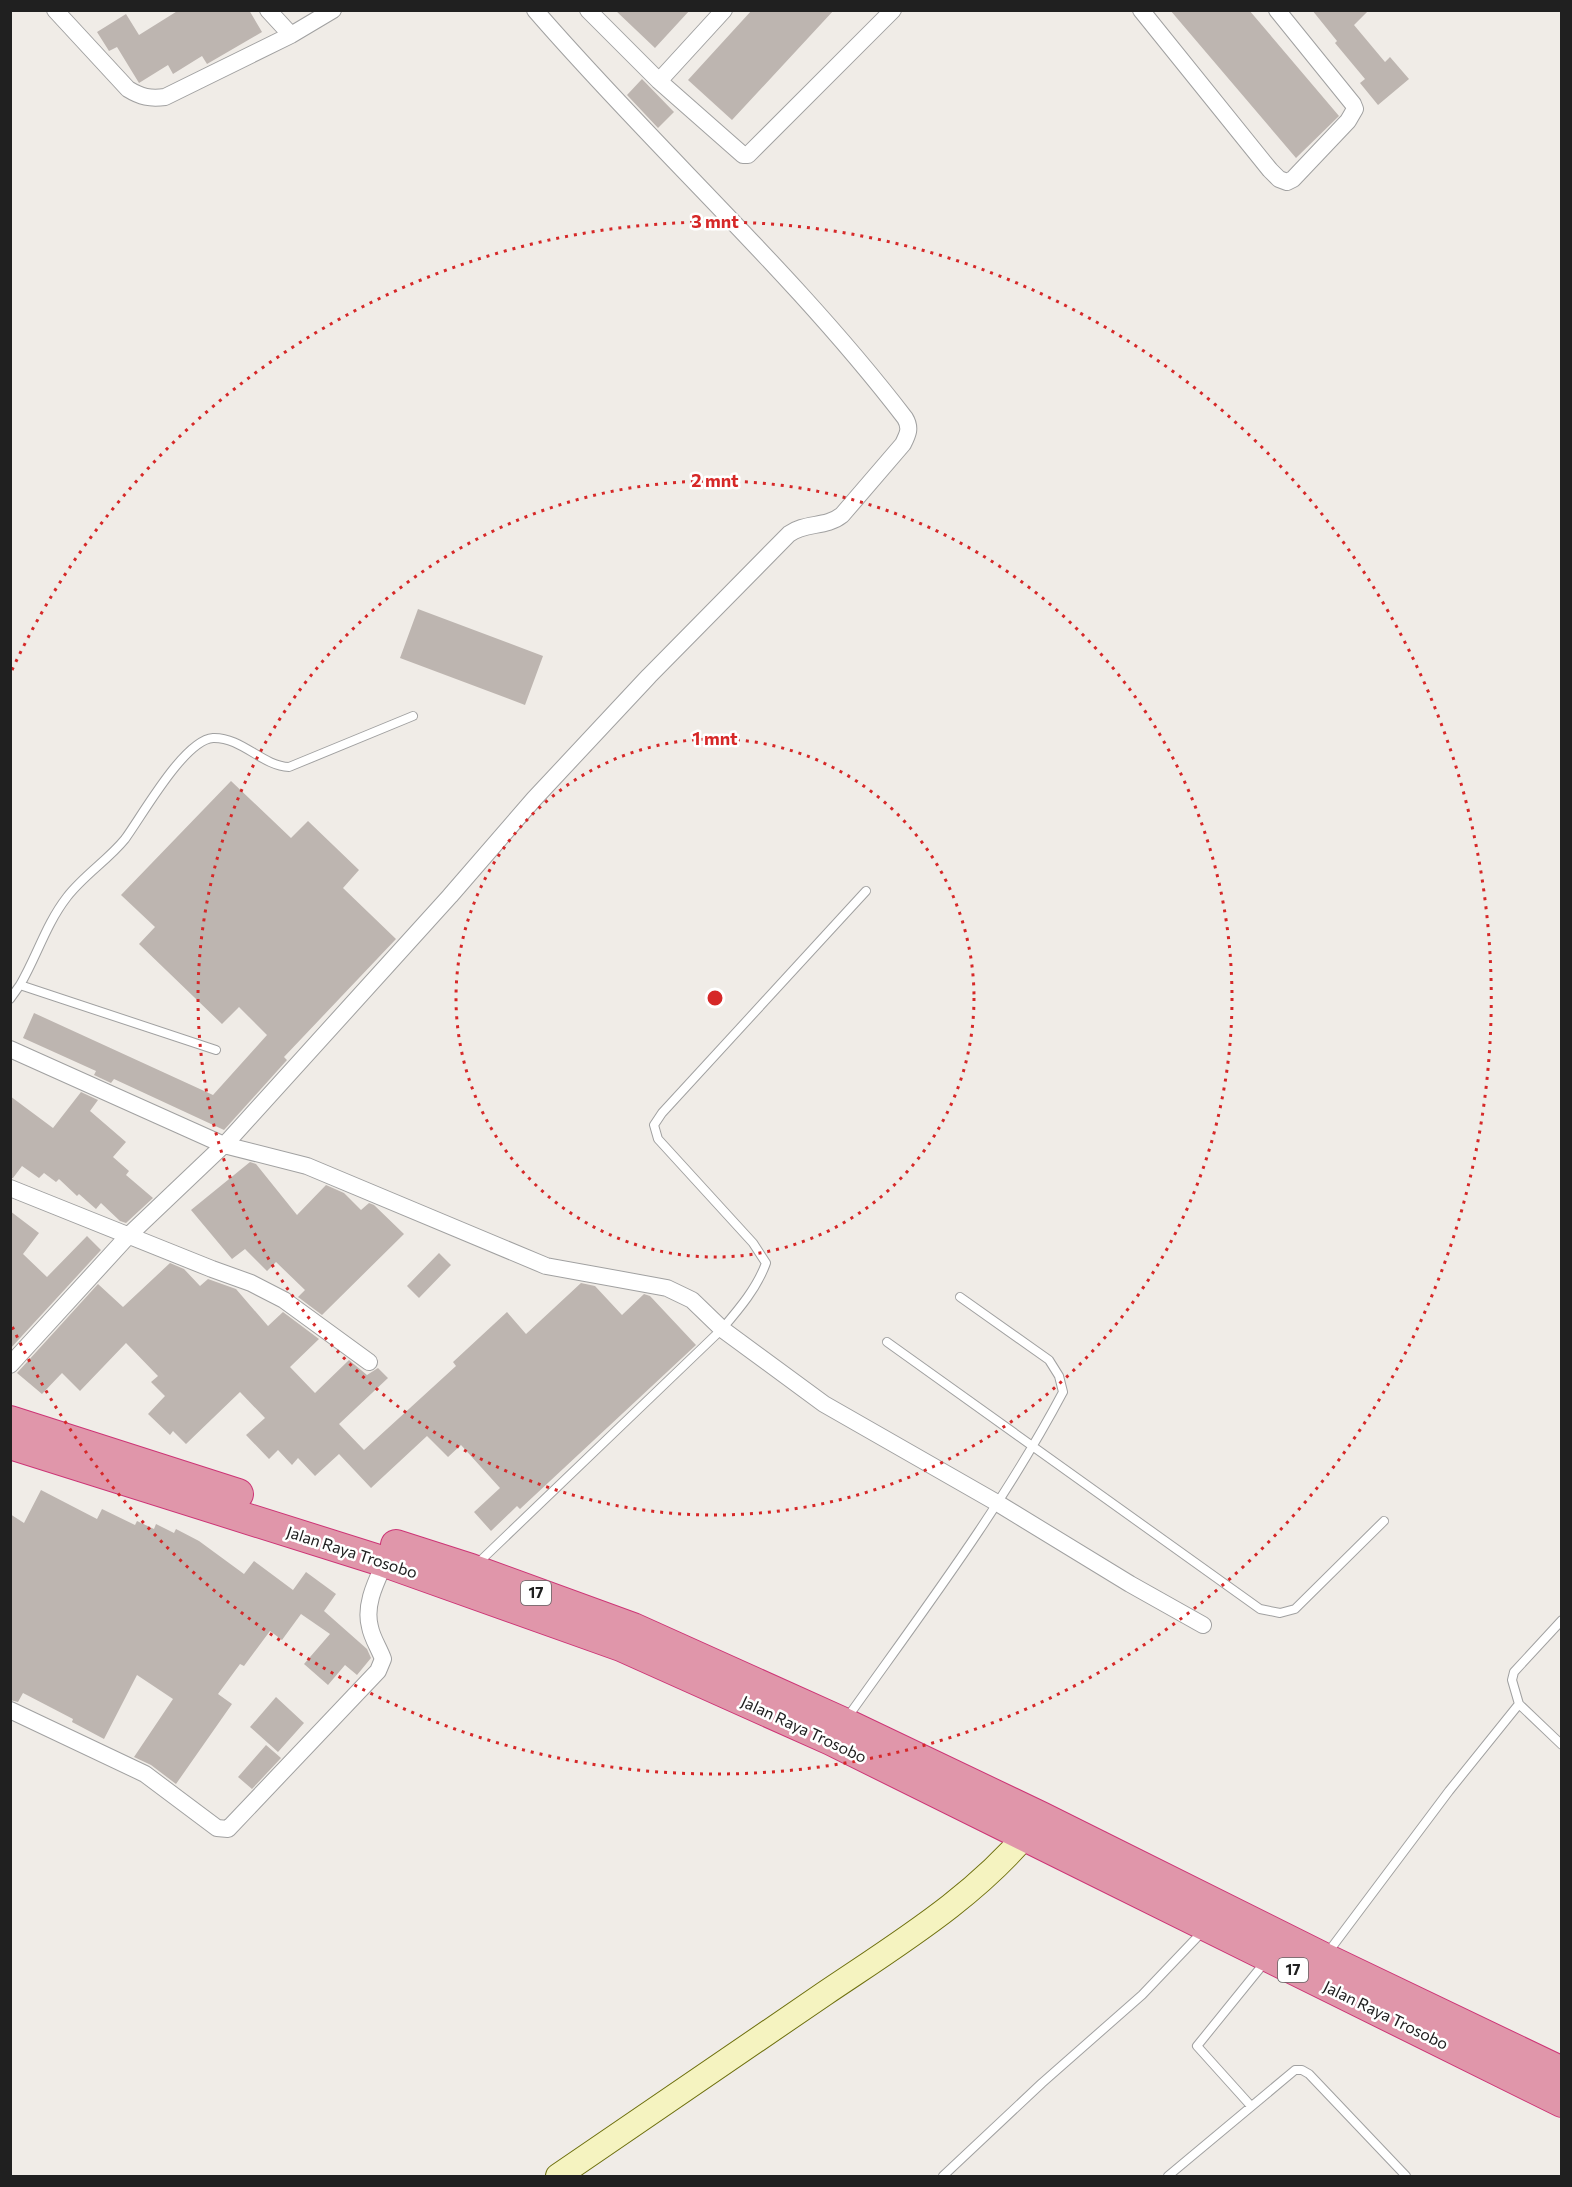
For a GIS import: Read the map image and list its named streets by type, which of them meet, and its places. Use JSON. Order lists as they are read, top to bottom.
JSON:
{
  "streets": {
    "highway": ["Jalan Raya Trosobo", "17"]
  },
  "rings": ["3 mnt", "2 mnt", "1 mnt"]
}
